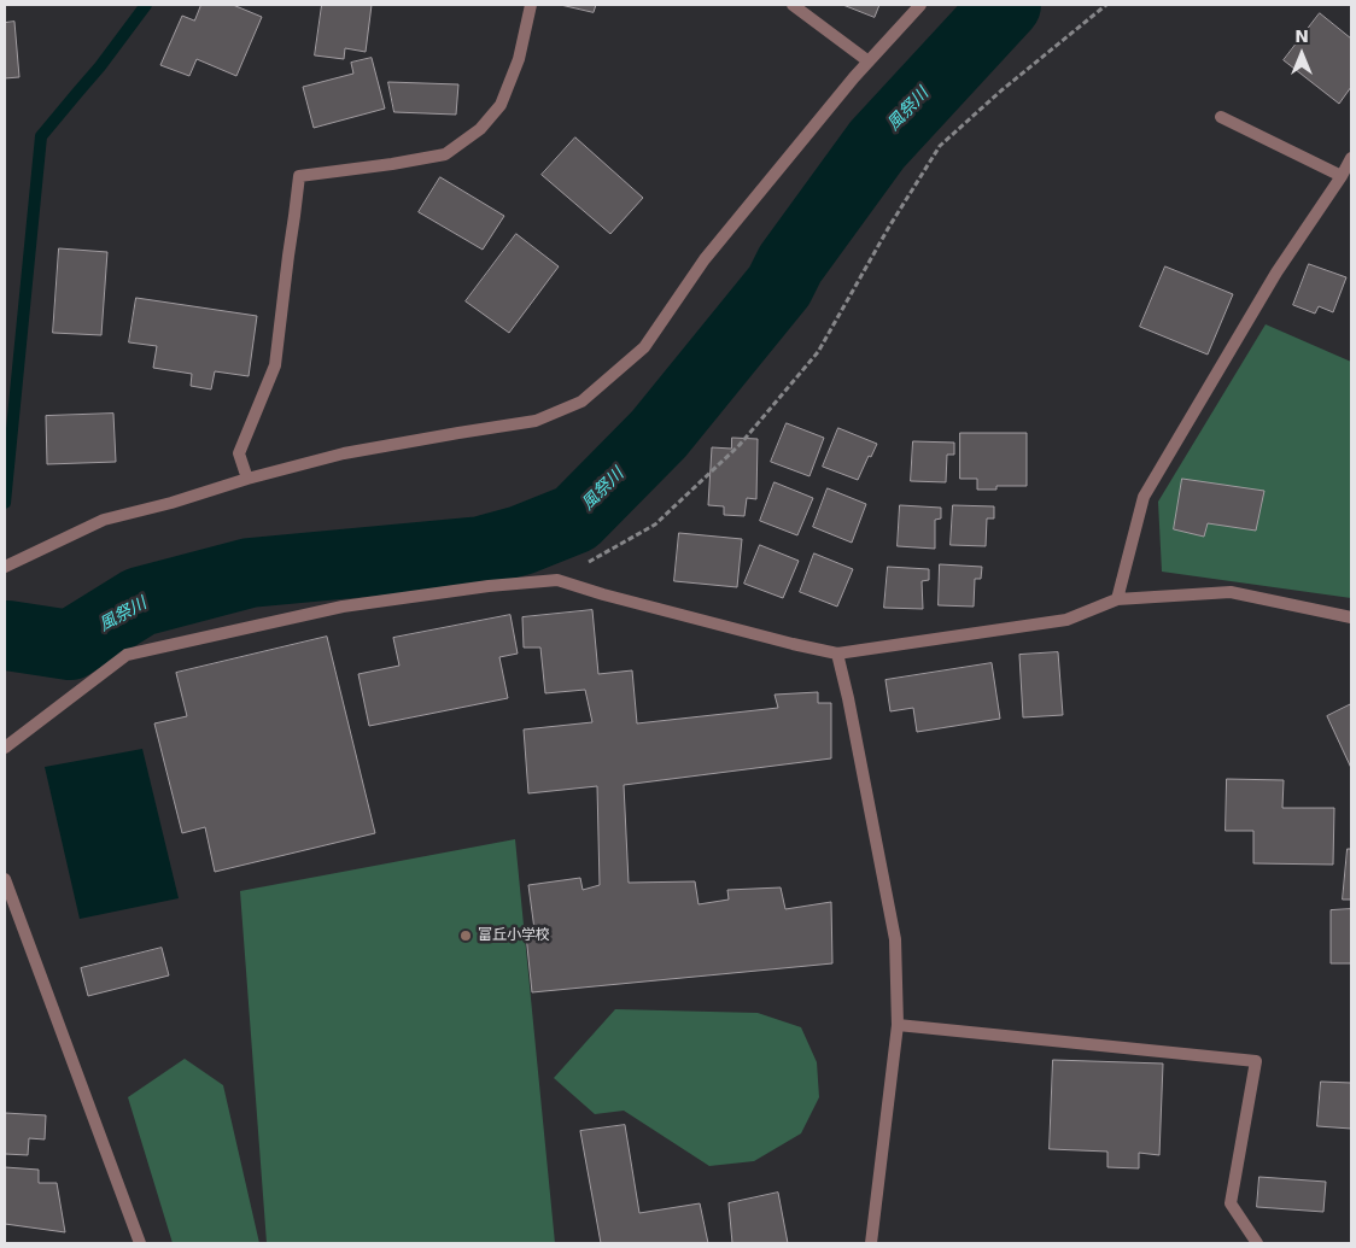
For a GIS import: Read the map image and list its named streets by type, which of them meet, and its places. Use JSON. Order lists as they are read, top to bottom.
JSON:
{
  "water": ["風祭川"],
  "places": ["富丘小学校"],
  "north": "top"
}
